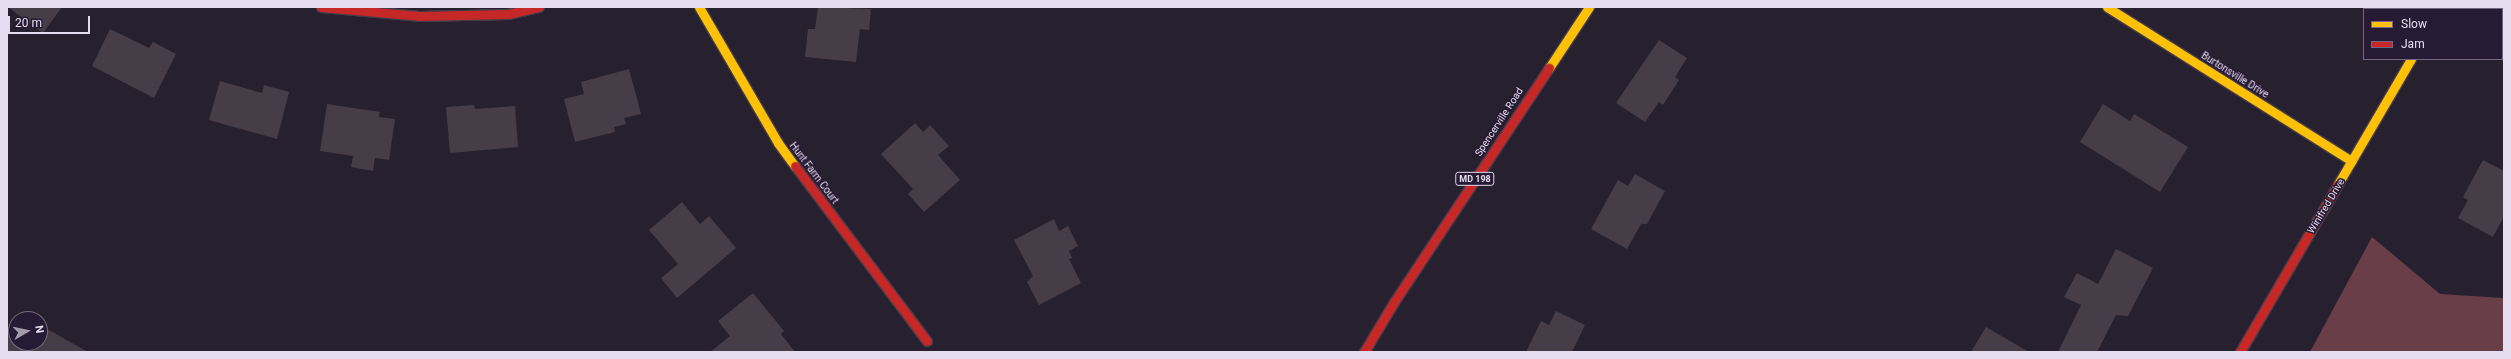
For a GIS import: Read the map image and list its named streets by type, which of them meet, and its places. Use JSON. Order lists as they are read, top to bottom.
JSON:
{
  "streets": {
    "street": [
      "Burtonsville Drive",
      "Spencerville Road",
      "Hunt Farm Court",
      "MD 198",
      "Winifred Drive"
    ]
  },
  "crossings": [
    ["Burtonsville Drive", "Winifred Drive"]
  ],
  "legend": ["Slow", "Jam"],
  "scale_bar": "20 m",
  "north": "right"
}
